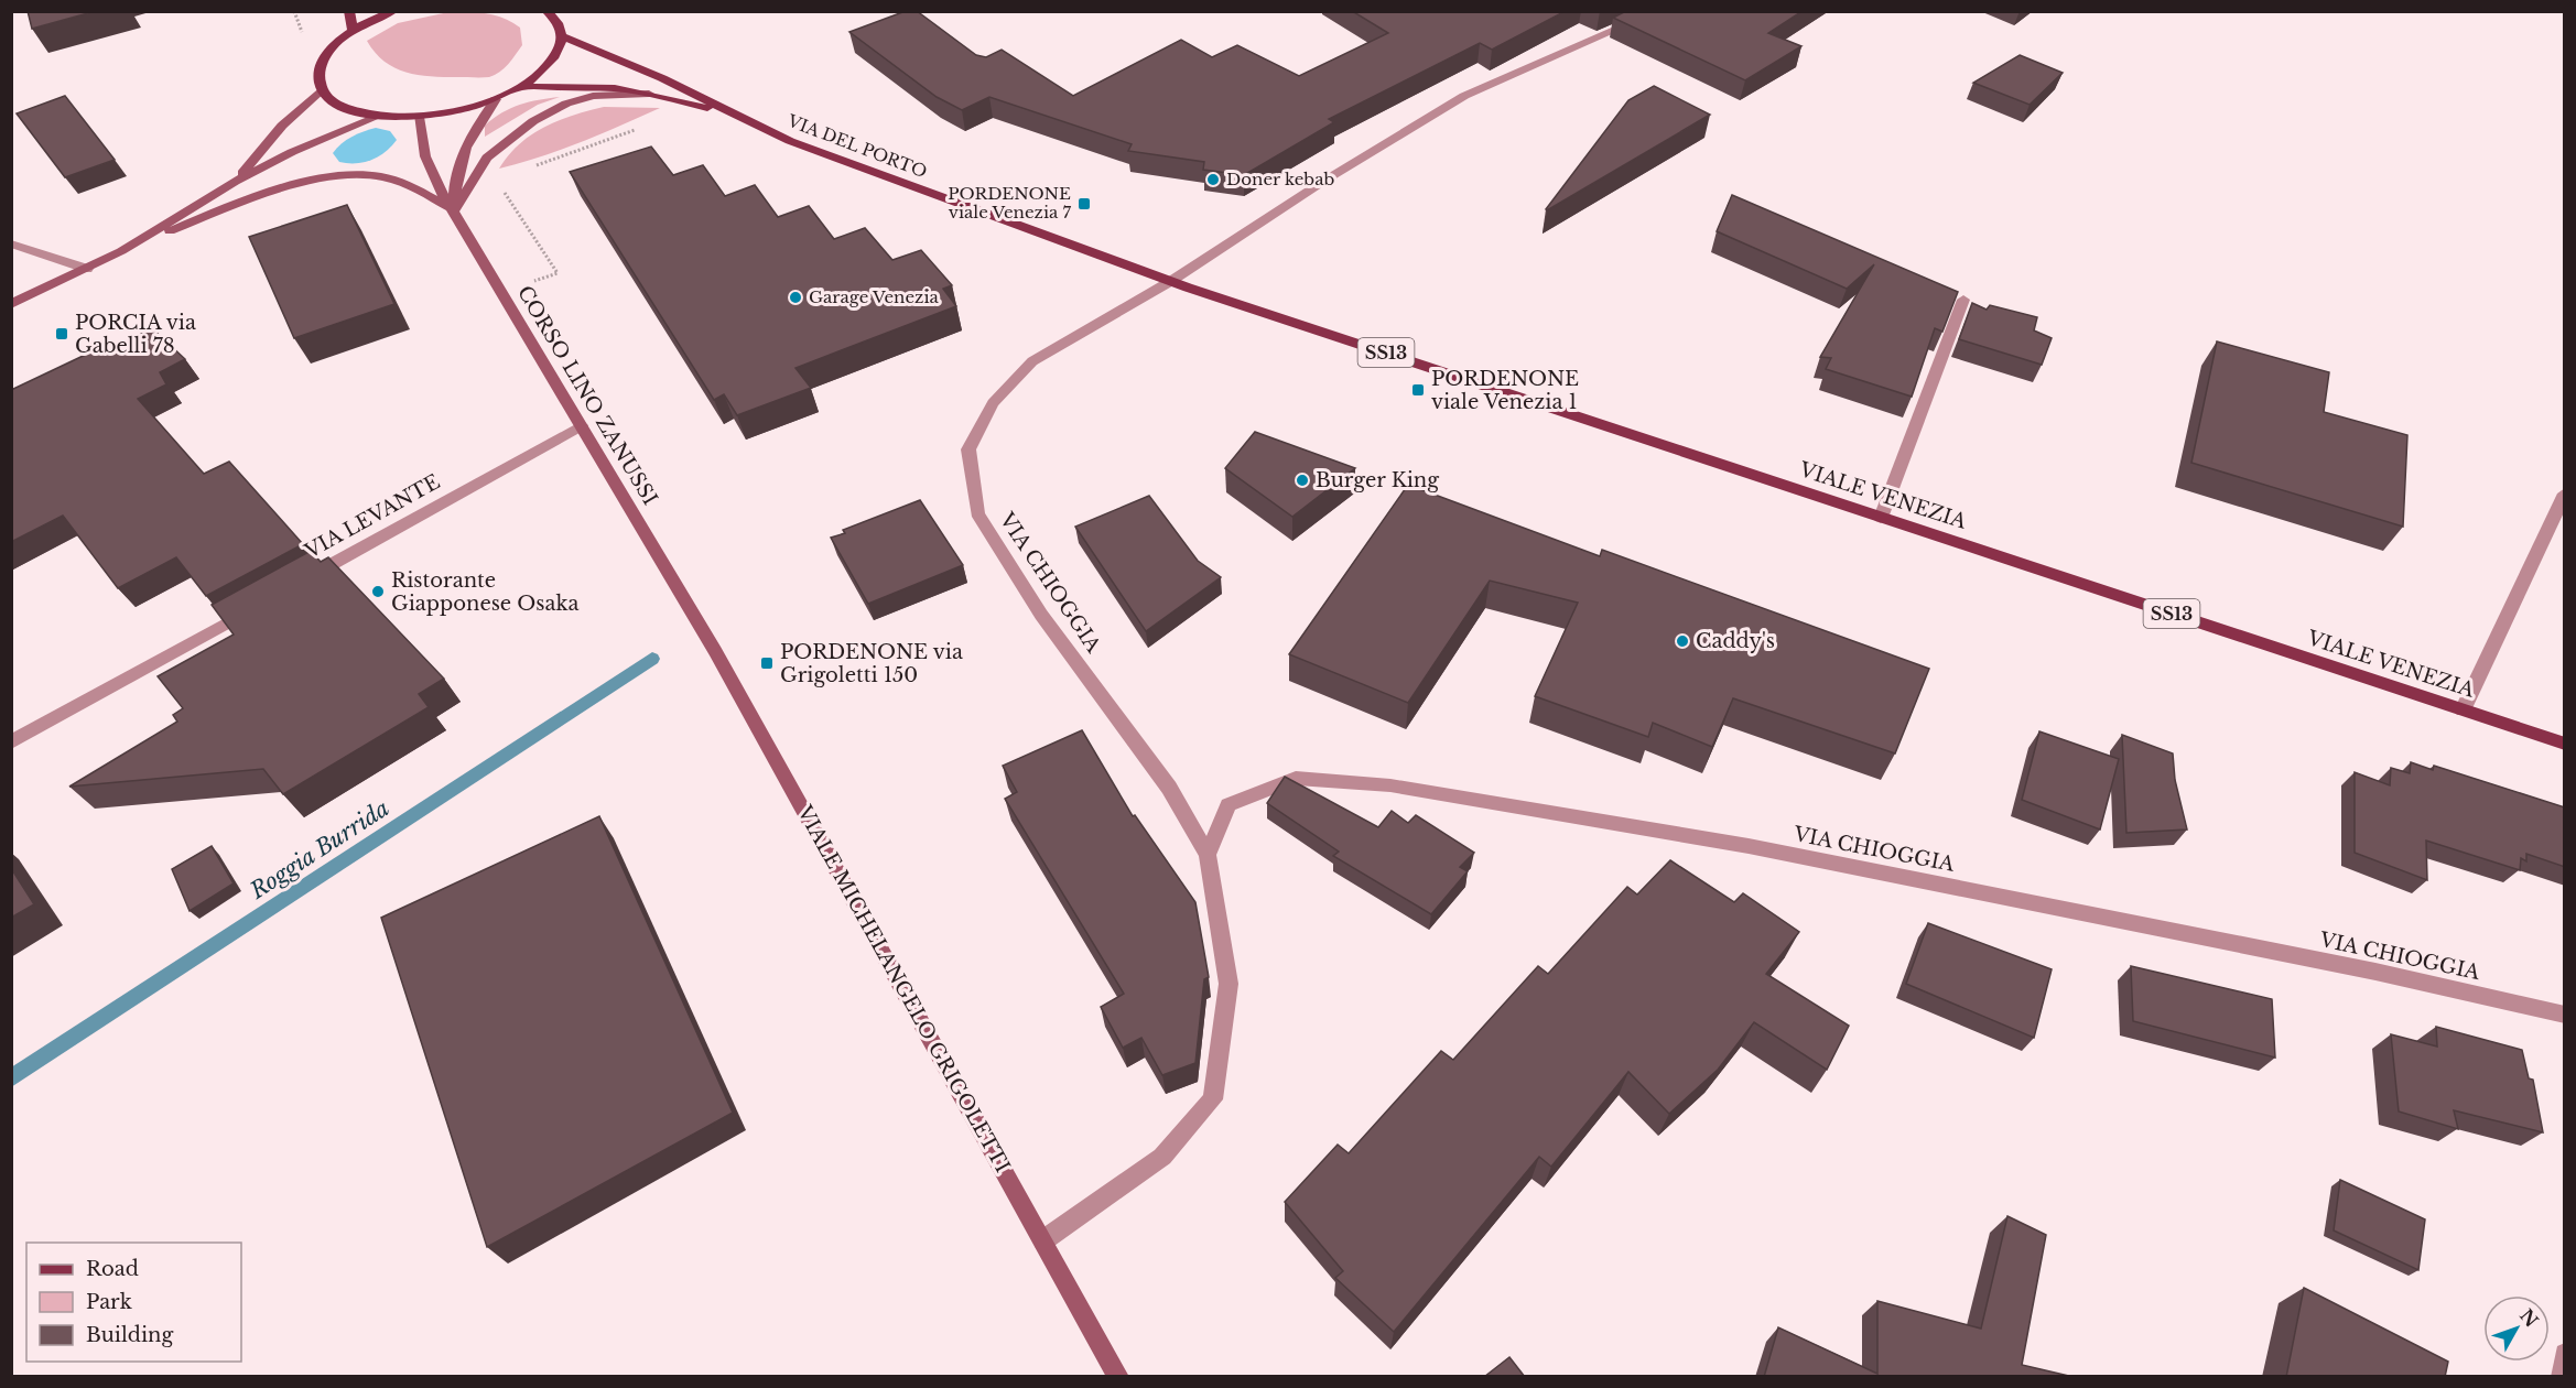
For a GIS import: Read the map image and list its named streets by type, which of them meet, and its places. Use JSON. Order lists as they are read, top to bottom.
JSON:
{
  "streets": {
    "main road": [
      "VIA DEL PORTO",
      "SS13",
      "CORSO LINO ZANUSSI",
      "VIALE VENEZIA",
      "VIALE MICHELANGELO GRIGOLETTI"
    ],
    "street": ["VIA LEVANTE", "VIA CHIOGGIA"]
  },
  "crossings": [
    ["VIA DEL PORTO", "VIALE VENEZIA"],
    ["VIA DEL PORTO", "VIA CHIOGGIA"],
    ["CORSO LINO ZANUSSI", "VIA LEVANTE"],
    ["CORSO LINO ZANUSSI", "VIALE MICHELANGELO GRIGOLETTI"],
    ["VIA CHIOGGIA", "VIALE MICHELANGELO GRIGOLETTI"]
  ],
  "water": ["Roggia Burrida"],
  "places": {
    "other": [
      "Doner kebab",
      "Garage Venezia",
      "Burger King",
      "Ristorante Giapponese Osaka",
      "Caddy's"
    ],
    "transit": [
      "PORDENONE viale Venezia 7",
      "PORCIA via Gabelli 78",
      "PORDENONE viale Venezia 1",
      "PORDENONE via Grigoletti 150"
    ]
  },
  "legend": ["Road", "Park", "Building"],
  "north": "top right"
}
